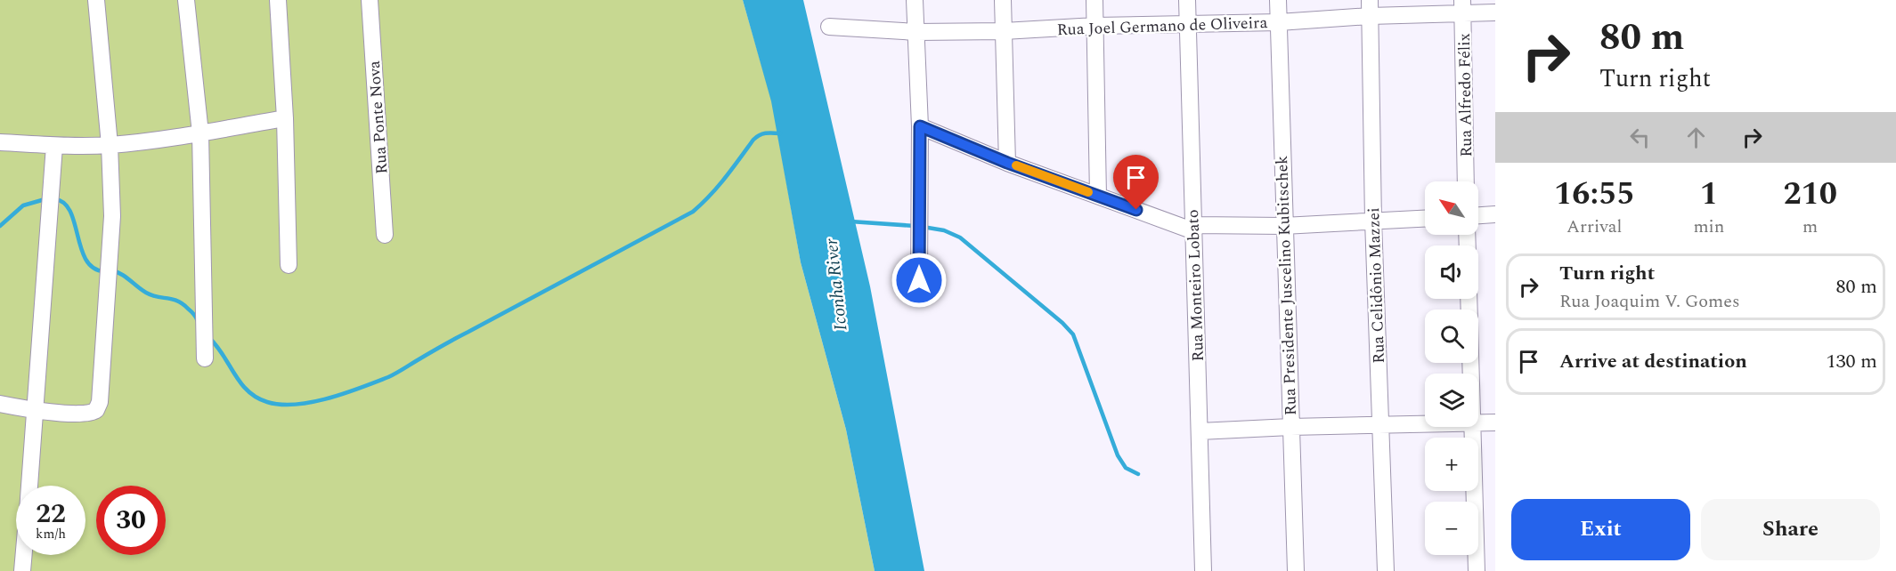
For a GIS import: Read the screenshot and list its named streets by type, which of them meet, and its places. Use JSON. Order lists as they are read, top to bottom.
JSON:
{
  "streets": {
    "street": [
      "Rua Joel Germano de Oliveira",
      "Rua Alfredo Félix",
      "Rua Ponte Nova",
      "Rua Monteiro Lobato",
      "Rua Presidente Juscelino Kubitschek",
      "Rua Celidônio Mazzei"
    ]
  },
  "crossings": [
    ["Rua Joel Germano de Oliveira", "Rua Alfredo Félix"],
    ["Rua Joel Germano de Oliveira", "Rua Monteiro Lobato"],
    ["Rua Joel Germano de Oliveira", "Rua Presidente Juscelino Kubitschek"],
    ["Rua Joel Germano de Oliveira", "Rua Celidônio Mazzei"]
  ],
  "water": ["Iconha River"],
  "north": "top left",
  "page": {
    "turn": ["80 m", "Turn right"],
    "eta": [
      "16:55",
      "Arrival",
      "1",
      "min",
      "210",
      "m"
    ],
    "map_buttons": ["+", "−"],
    "list": [
      {
        "name": "Turn right",
        "note": "Rua Joaquim V. Gomes",
        "value": "80 m"
      },
      {
        "name": "Arrive at destination",
        "value": "130 m"
      }
    ],
    "speed": "22 km/h",
    "limit": "30",
    "buttons": ["Exit", "Share"]
  }
}
